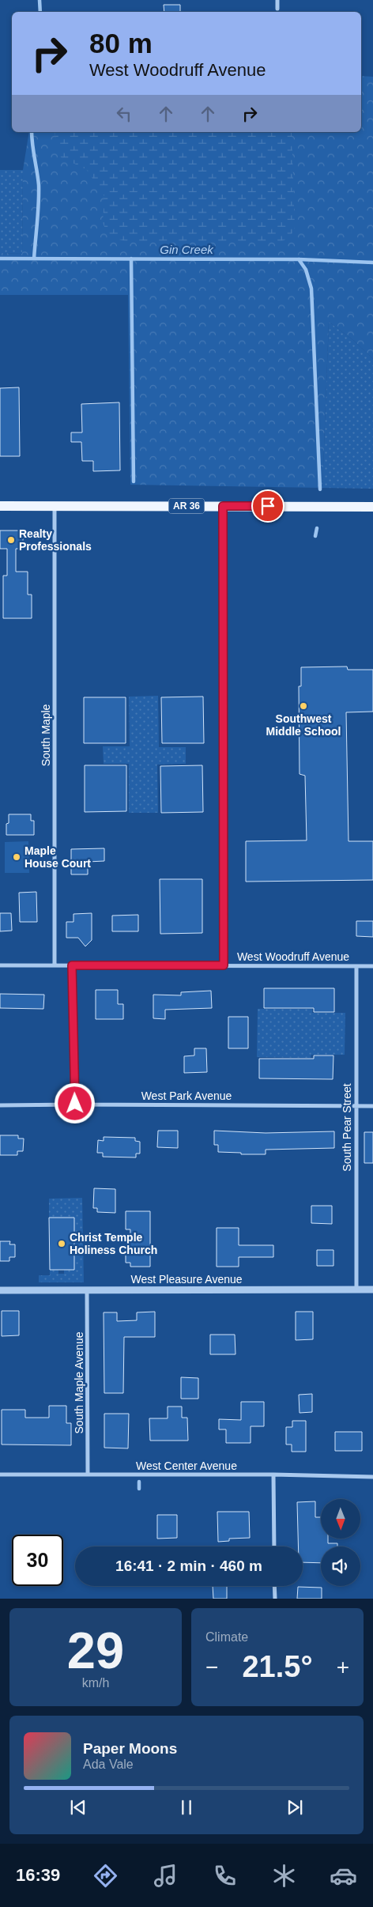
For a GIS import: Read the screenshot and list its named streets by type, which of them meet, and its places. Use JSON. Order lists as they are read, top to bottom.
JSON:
{
  "streets": {
    "main road": ["AR 36"],
    "street": [
      "South Maple",
      "West Woodruff Avenue",
      "West Park Avenue",
      "South Pear Street",
      "West Pleasure Avenue",
      "South Maple Avenue",
      "West Center Avenue"
    ]
  },
  "crossings": [
    ["AR 36", "South Maple"],
    ["South Maple", "West Woodruff Avenue"],
    ["West Woodruff Avenue", "South Pear Street"],
    ["West Park Avenue", "South Pear Street"],
    ["South Pear Street", "West Pleasure Avenue"],
    ["West Pleasure Avenue", "South Maple Avenue"],
    ["South Maple Avenue", "West Center Avenue"]
  ],
  "water": ["Gin Creek"],
  "places": [
    "Realty Professionals",
    "Southwest Middle School",
    "Maple House Court",
    "Christ Temple Holiness Church"
  ],
  "north": "bottom",
  "page": {
    "turn": ["80 m", "West Woodruff Avenue"],
    "limit": "30",
    "trip": "16:41 · 2 min · 460 m",
    "tile": [
      ["29", "km/h"],
      "Climate"
    ],
    "heat": ["−", "21.5°", "+"],
    "song": ["Paper Moons", "Ada Vale"],
    "tabs": "16:39"
  }
}
